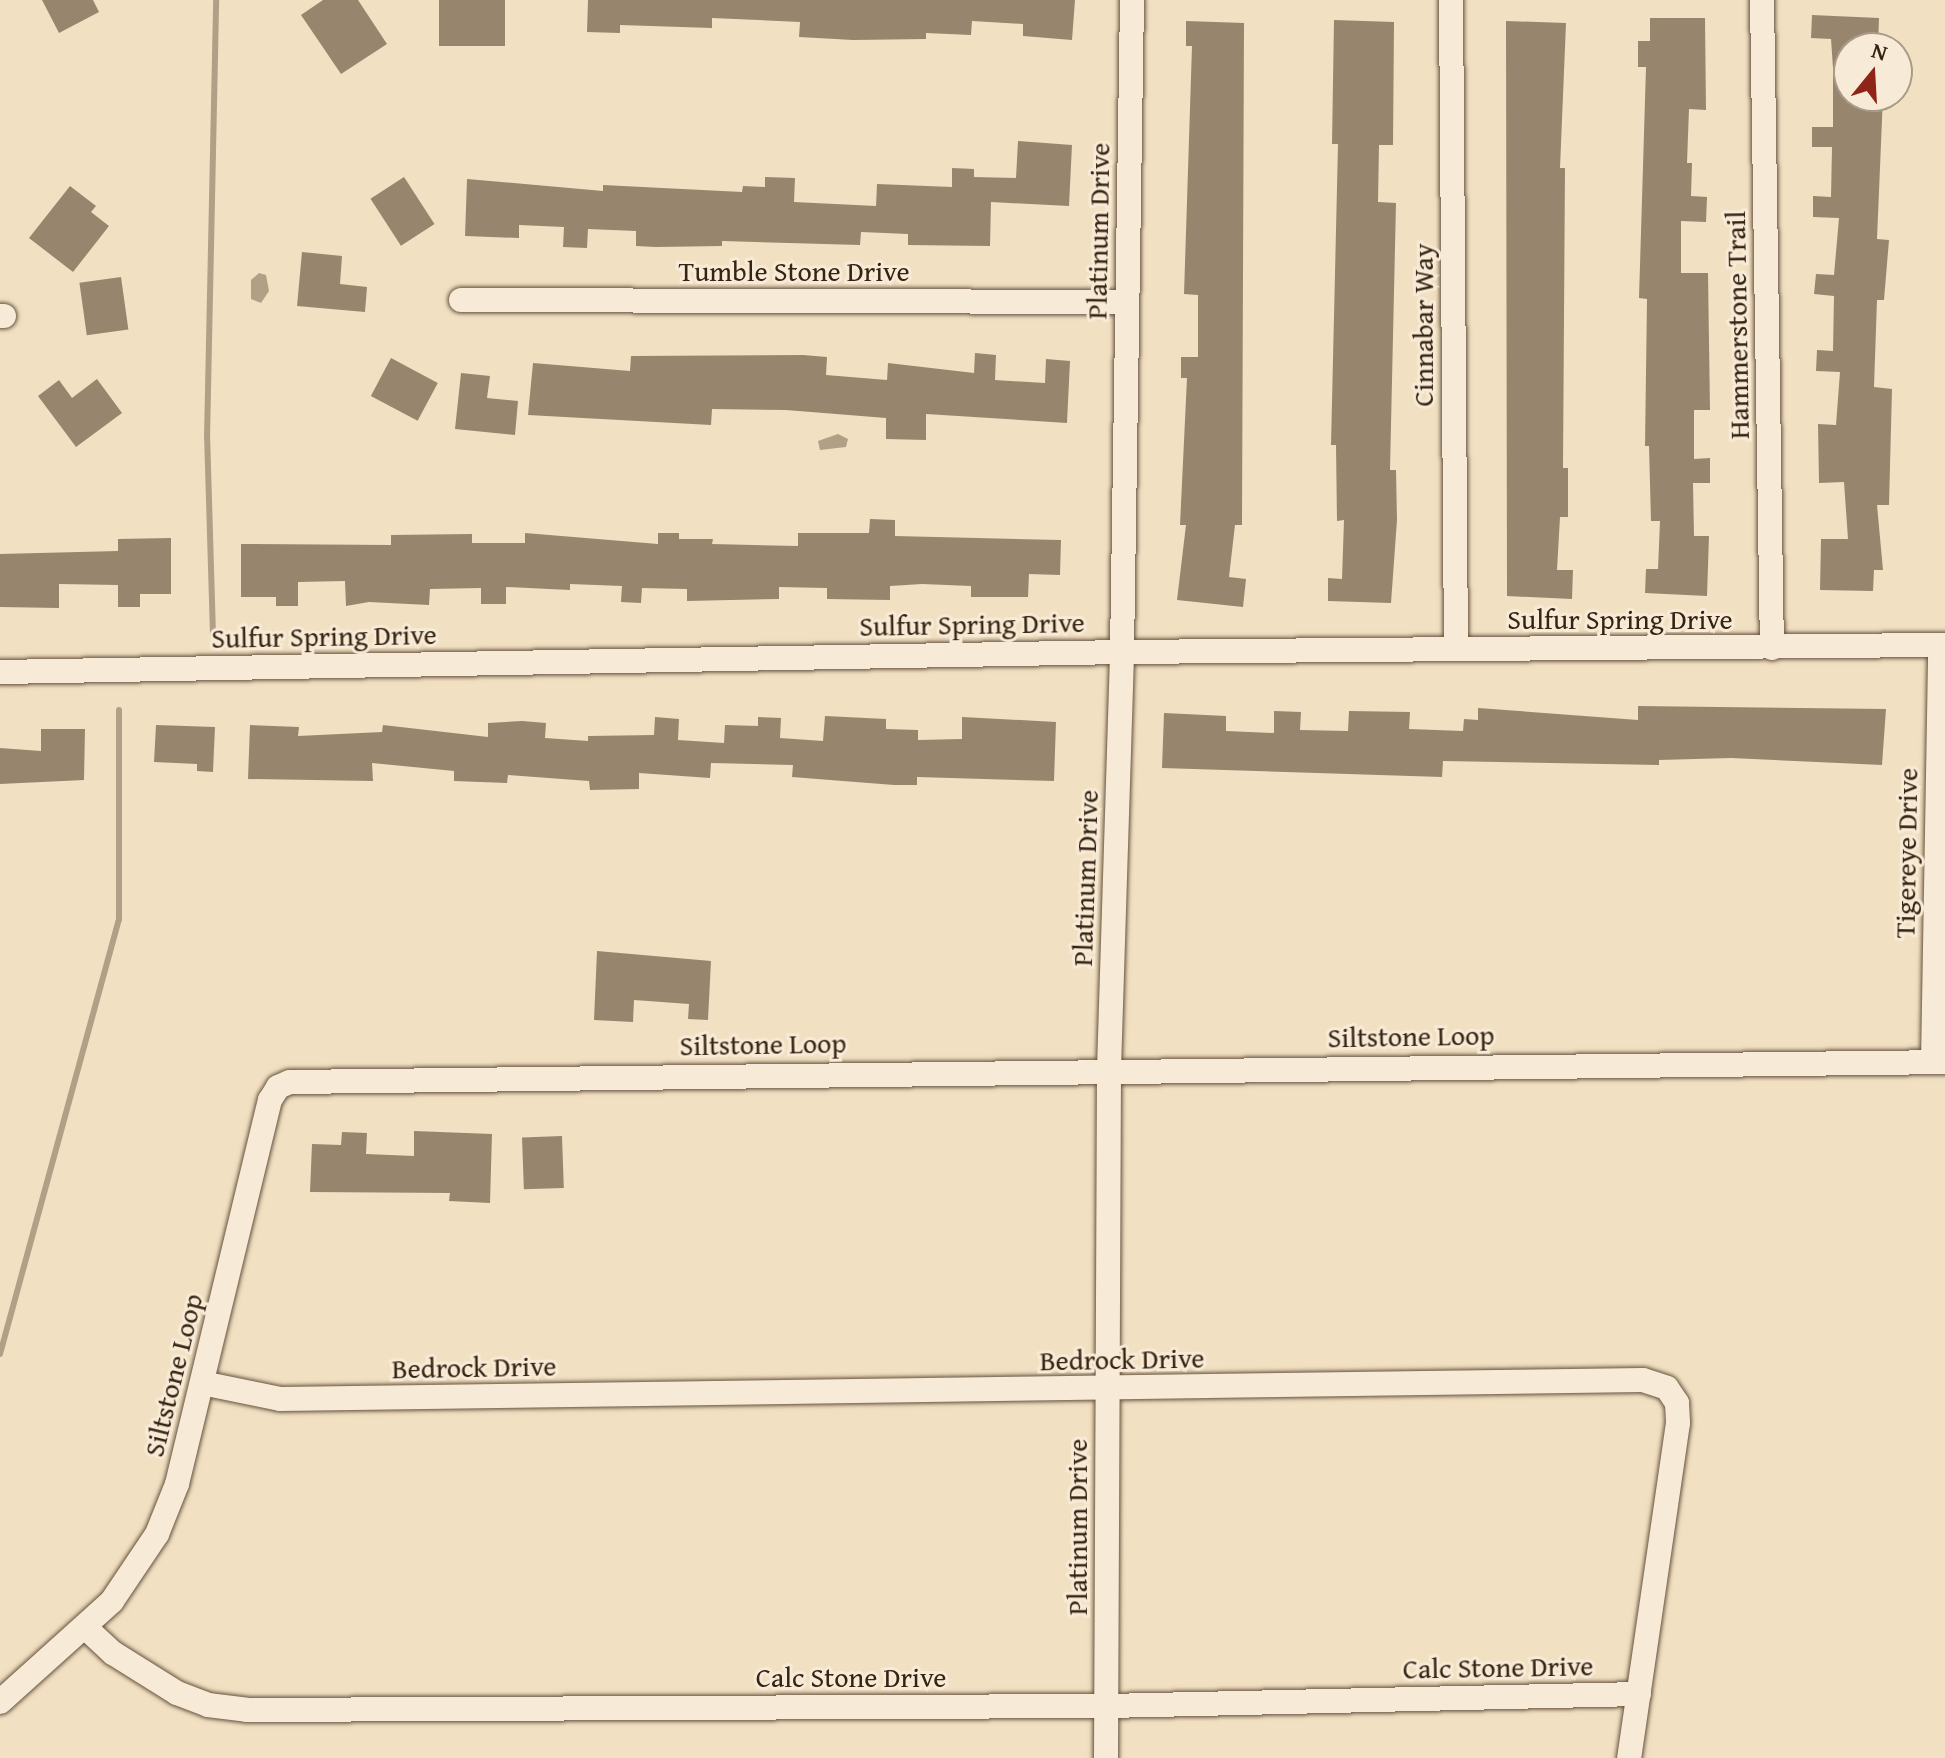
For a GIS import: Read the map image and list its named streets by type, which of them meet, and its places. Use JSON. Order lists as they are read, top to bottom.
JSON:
{
  "streets": {
    "street": [
      "Platinum Drive",
      "Tumble Stone Drive",
      "Cinnabar Way",
      "Hammerstone Trail",
      "Sulfur Spring Drive",
      "Tigereye Drive",
      "Siltstone Loop",
      "Bedrock Drive",
      "Calc Stone Drive"
    ]
  },
  "crossings": [
    ["Platinum Drive", "Tumble Stone Drive"],
    ["Platinum Drive", "Sulfur Spring Drive"],
    ["Platinum Drive", "Siltstone Loop"],
    ["Platinum Drive", "Bedrock Drive"],
    ["Platinum Drive", "Calc Stone Drive"],
    ["Cinnabar Way", "Sulfur Spring Drive"],
    ["Hammerstone Trail", "Sulfur Spring Drive"],
    ["Sulfur Spring Drive", "Tigereye Drive"],
    ["Tigereye Drive", "Siltstone Loop"],
    ["Siltstone Loop", "Bedrock Drive"],
    ["Siltstone Loop", "Calc Stone Drive"],
    ["Bedrock Drive", "Calc Stone Drive"]
  ],
  "north": "top"
}
